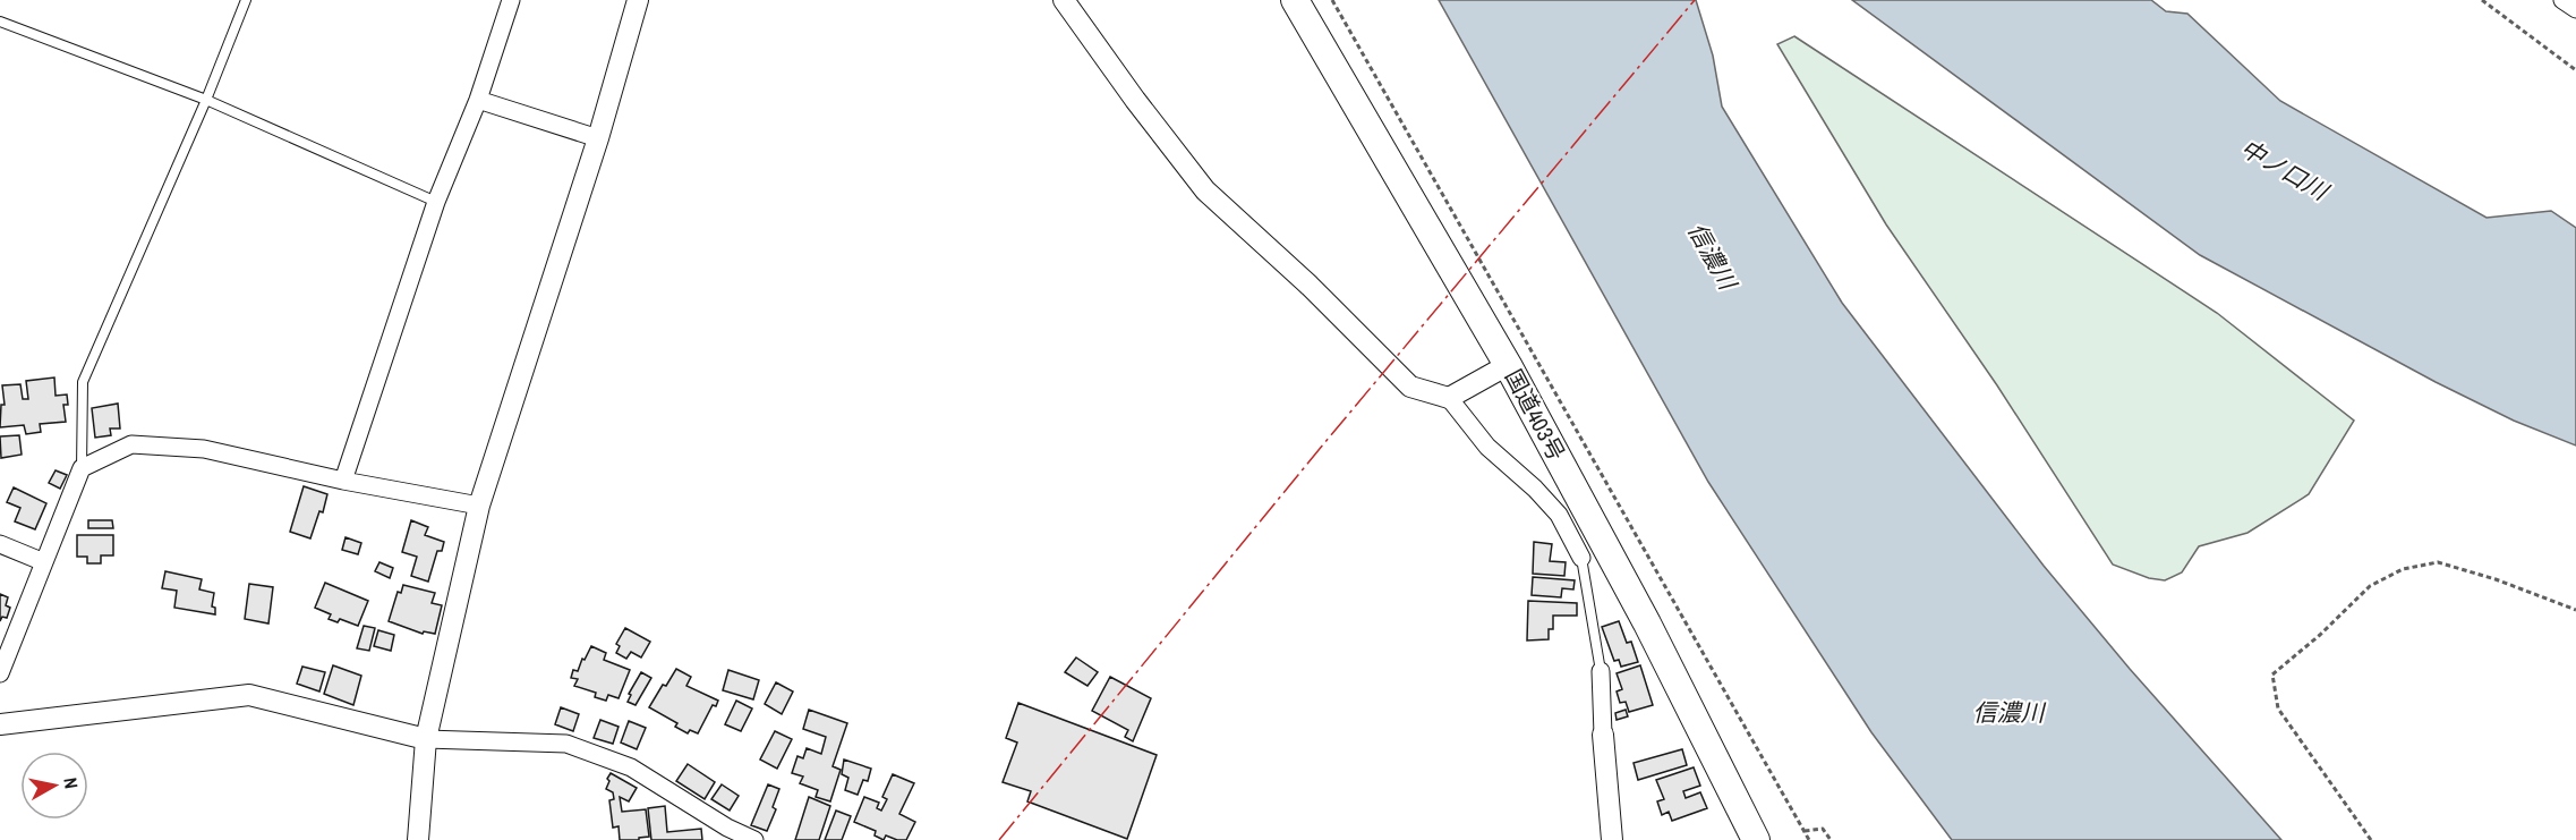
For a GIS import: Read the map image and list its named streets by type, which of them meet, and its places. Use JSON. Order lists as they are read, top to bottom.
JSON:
{
  "streets": {
    "highway": ["国道403号"]
  },
  "water": ["中ノ口川", "信濃川"],
  "north": "right"
}
